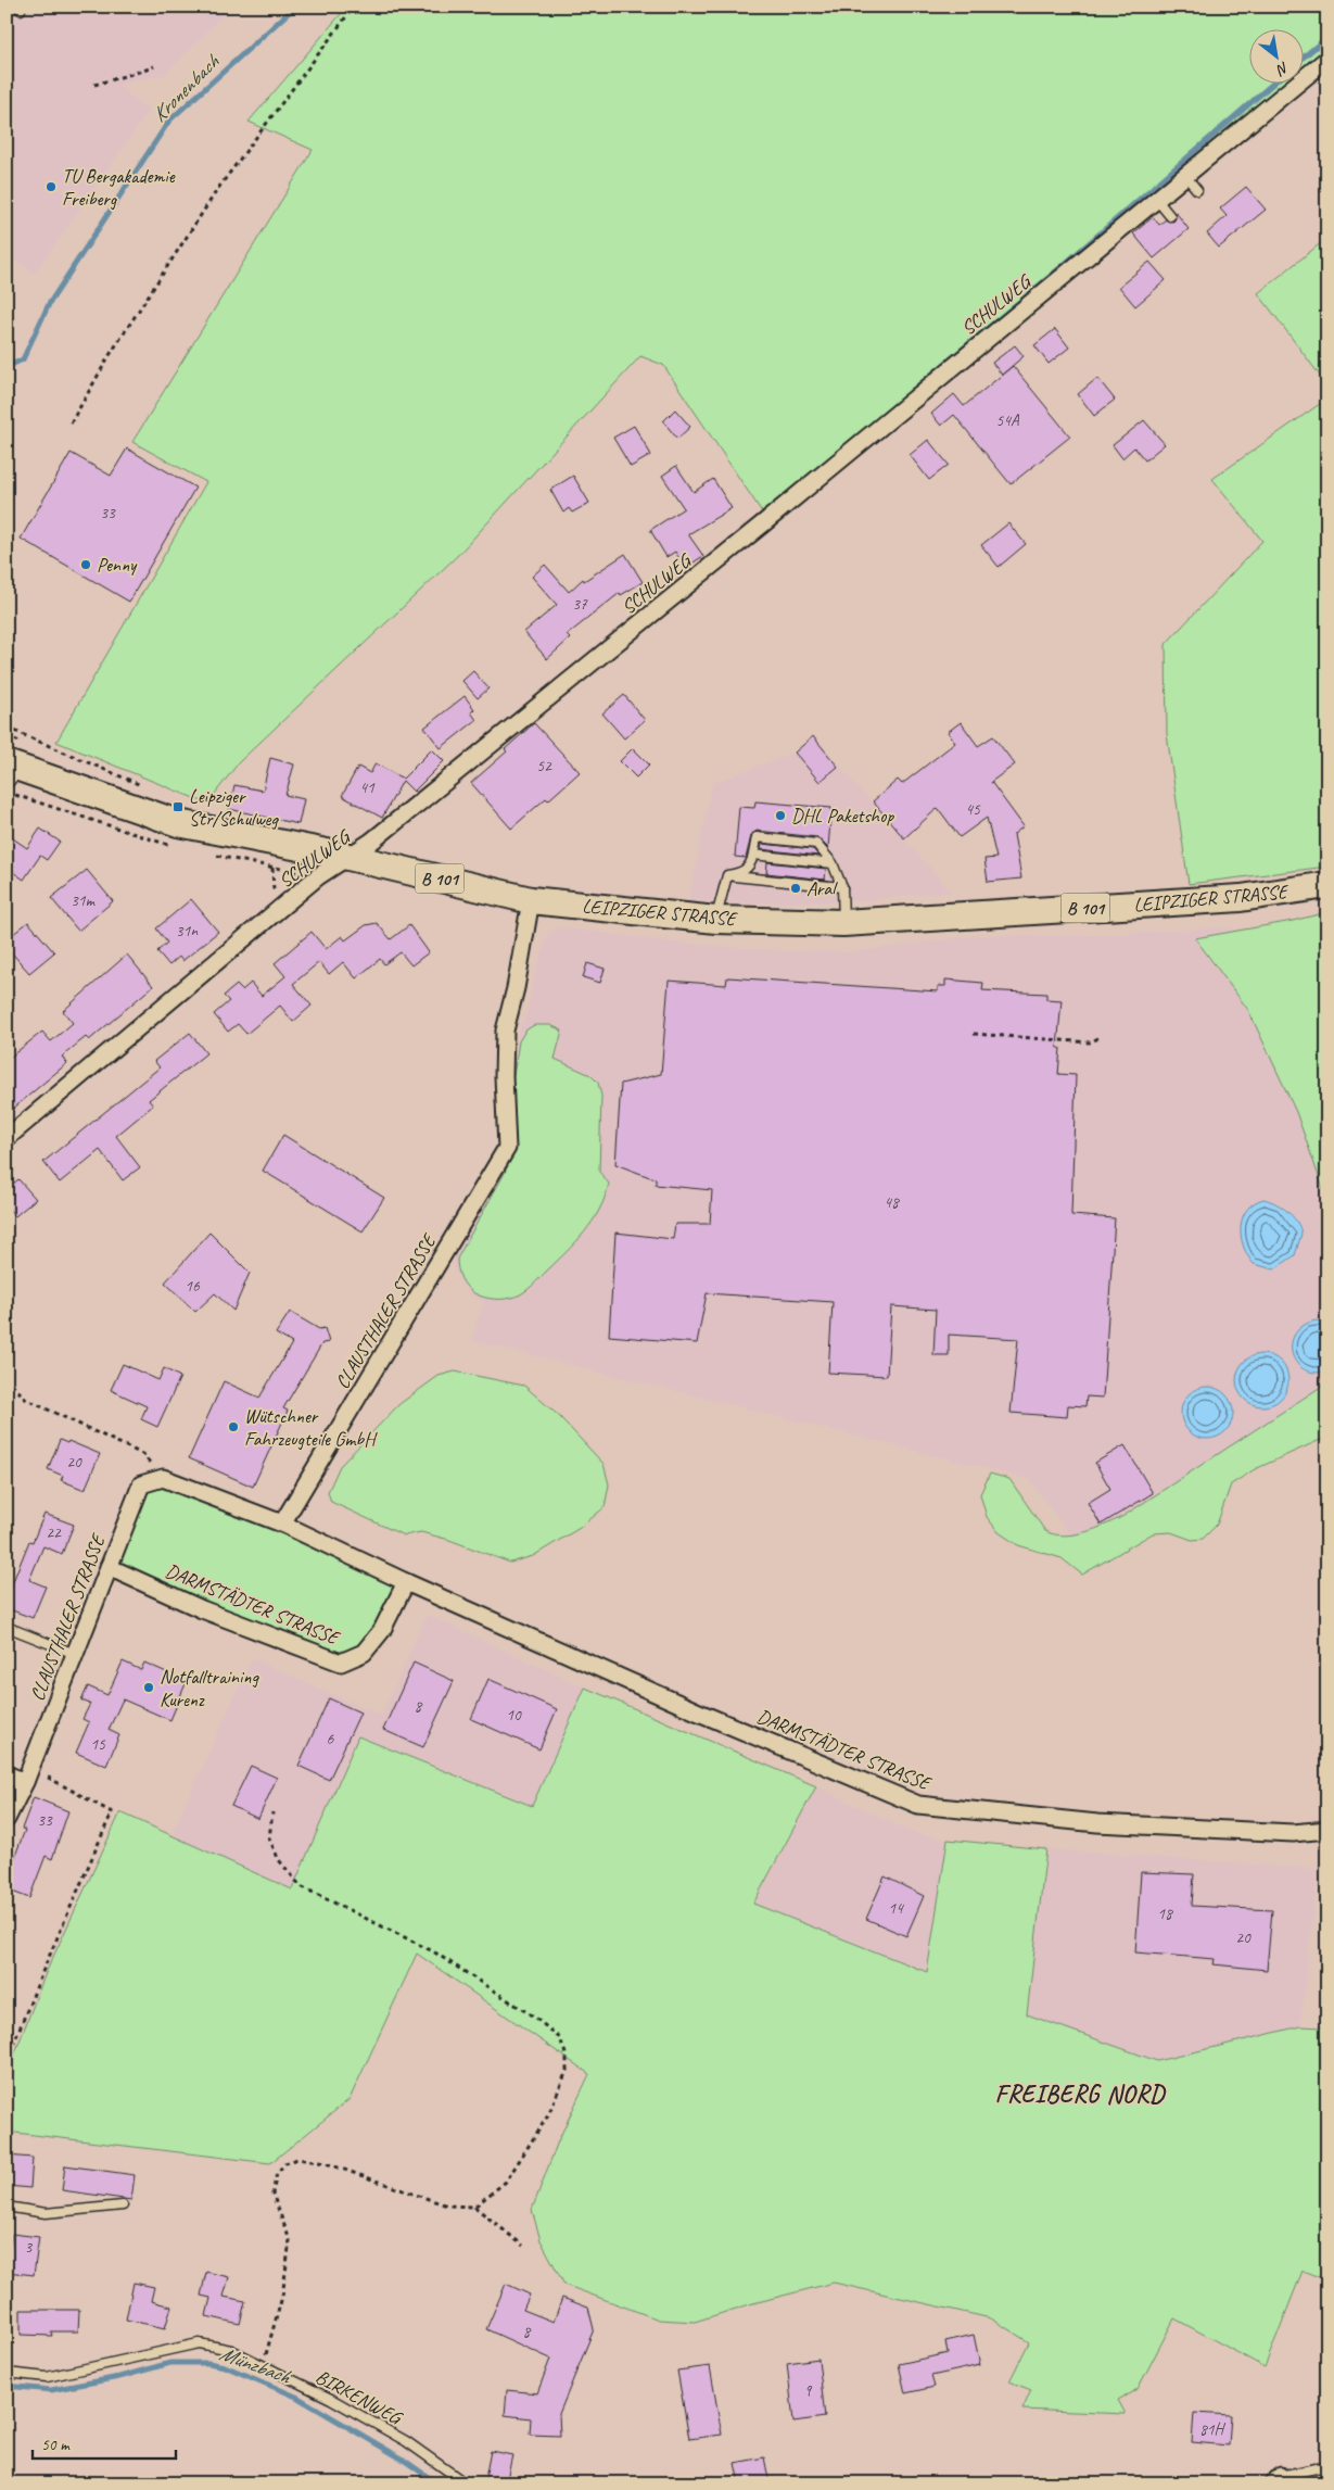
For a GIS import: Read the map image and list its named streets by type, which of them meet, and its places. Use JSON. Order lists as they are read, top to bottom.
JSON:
{
  "streets": {
    "main road": ["B 101", "LEIPZIGER STRASSE"],
    "street": ["SCHULWEG", "CLAUSTHALER STRASSE", "DARMSTÄDTER STRASSE"],
    "lane": ["BIRKENWEG"]
  },
  "crossings": [
    ["SCHULWEG", "LEIPZIGER STRASSE"],
    ["LEIPZIGER STRASSE", "CLAUSTHALER STRASSE"],
    ["CLAUSTHALER STRASSE", "DARMSTÄDTER STRASSE"]
  ],
  "districts": ["FREIBERG NORD"],
  "water": ["Kronenbach", "Münzbach"],
  "places": {
    "other": [
      "TU Bergakademie Freiberg",
      "Penny",
      "DHL Paketshop",
      "Aral",
      "Wütschner Fahrzeugteile GmbH",
      "Notfalltraining Kurenz"
    ],
    "transit": ["Leipziger Str/Schulweg"]
  },
  "house_numbers": [
    "54A",
    "33",
    "37",
    "52",
    "41",
    "45",
    "31m",
    "31n",
    "48",
    "16",
    "20",
    "22",
    "8",
    "10",
    "6",
    "15",
    "33",
    "14",
    "18",
    "20",
    "3",
    "8",
    "9",
    "81H"
  ],
  "scale_bar": "50 m",
  "north": "bottom right"
}
